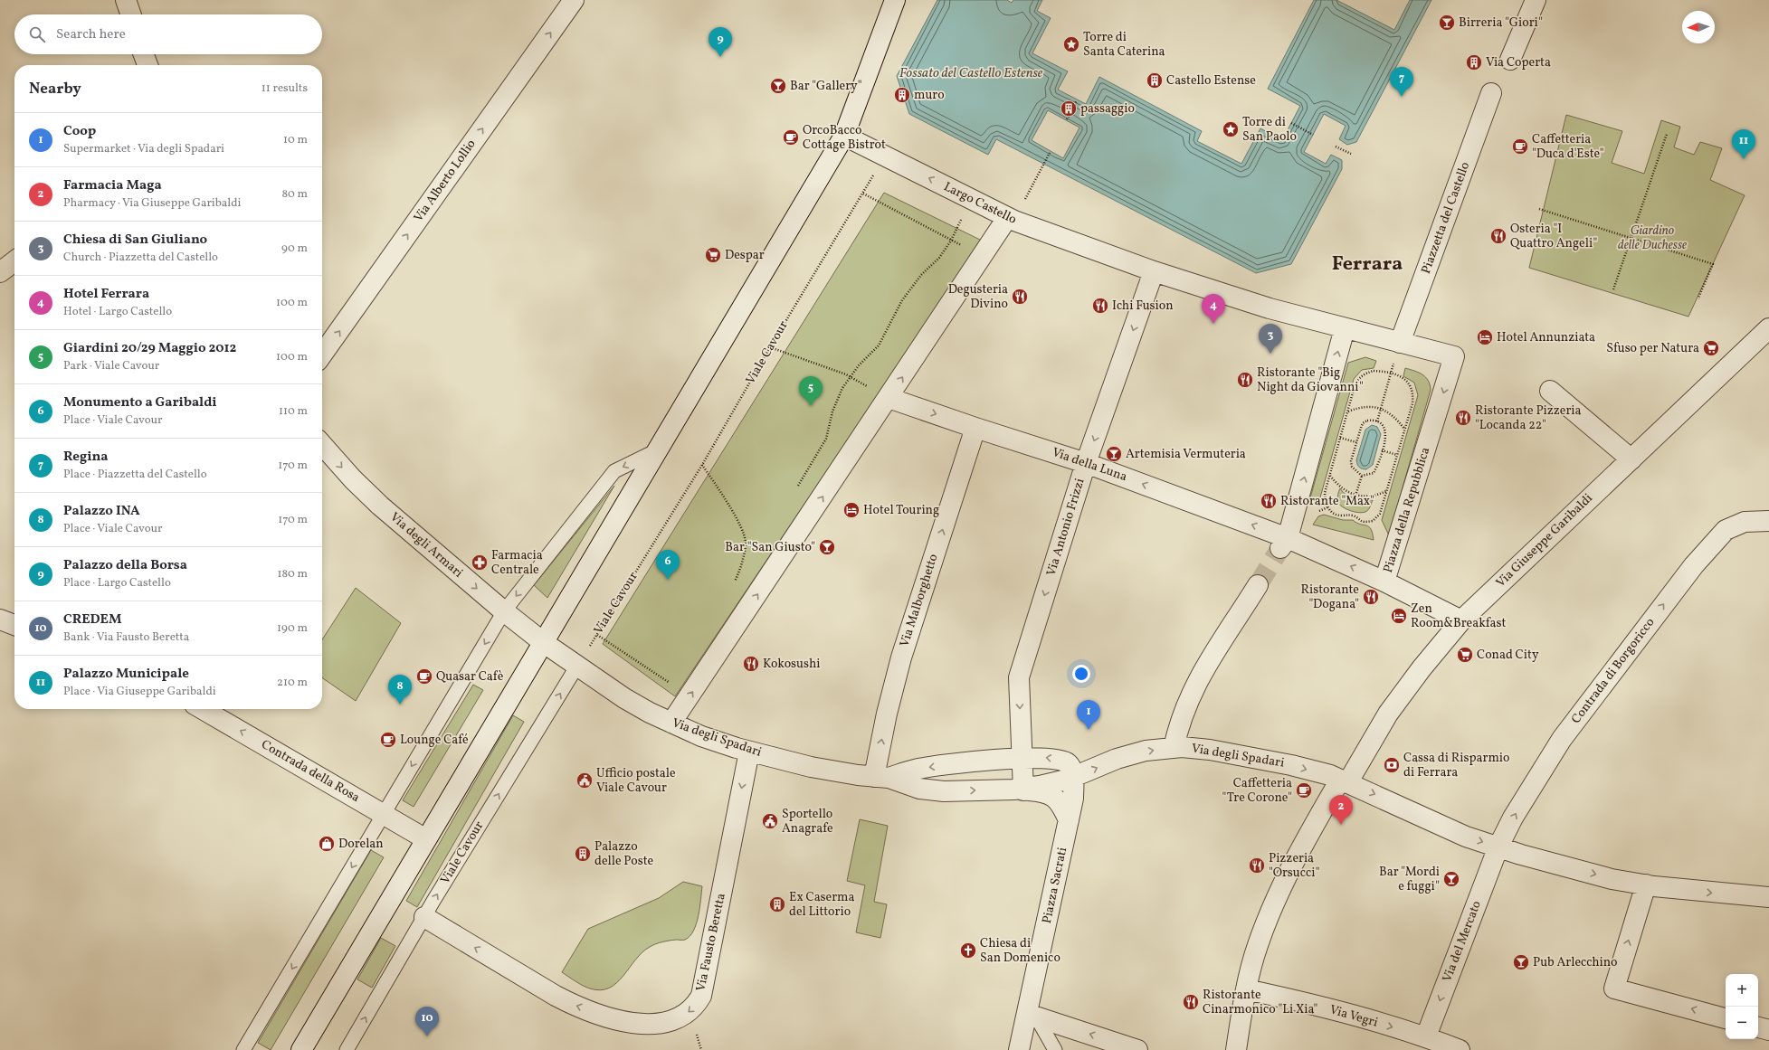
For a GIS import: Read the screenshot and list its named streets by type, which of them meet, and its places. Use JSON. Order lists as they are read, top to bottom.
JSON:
{
  "streets": {
    "street": [
      "Via Alberto Lollio",
      "Largo Castello",
      "Piazzetta del Castello",
      "Via della Luna",
      "Piazza della Repubblica",
      "Via Antonio Frizzi",
      "Via Giuseppe Garibaldi",
      "Via degli Armari",
      "Via Malborghetto",
      "Contrada di Borgoricco",
      "Via degli Spadari",
      "Contrada della Rosa",
      "Piazza Sacrati",
      "Via del Mercato",
      "Via Fausto Beretta",
      "Via Vegri"
    ],
    "lane": ["Viale Cavour"]
  },
  "crossings": [
    ["Largo Castello", "Viale Cavour"],
    ["Largo Castello", "Via Antonio Frizzi"],
    ["Piazzetta del Castello", "Piazza della Repubblica"],
    ["Viale Cavour", "Via degli Spadari"],
    ["Viale Cavour", "Via Fausto Beretta"],
    ["Via della Luna", "Piazza della Repubblica"],
    ["Via della Luna", "Via Antonio Frizzi"],
    ["Via della Luna", "Via Malborghetto"],
    ["Via Antonio Frizzi", "Via degli Spadari"],
    ["Via Giuseppe Garibaldi", "Via degli Spadari"],
    ["Via Giuseppe Garibaldi", "Via Vegri"],
    ["Via degli Armari", "Via degli Spadari"],
    ["Via Malborghetto", "Via degli Spadari"],
    ["Contrada di Borgoricco", "Via degli Spadari"],
    ["Contrada di Borgoricco", "Via del Mercato"],
    ["Via degli Spadari", "Piazza Sacrati"],
    ["Via degli Spadari", "Via del Mercato"],
    ["Via degli Spadari", "Via Fausto Beretta"],
    ["Via del Mercato", "Via Vegri"]
  ],
  "one_way": [
    "Via Alberto Lollio",
    "Viale Cavour",
    "Via degli Armari",
    "Contrada di Borgoricco",
    "Contrada della Rosa",
    "Via del Mercato",
    "Via Vegri"
  ],
  "districts": ["Ferrara"],
  "water": ["Fossato del Castello Estense"],
  "parks": ["Giardino delle Duchesse"],
  "places": {
    "bar": [
      "Birreria \"Giori\"",
      "Bar \"Gallery\"",
      "Artemisia Vermuteria",
      "Bar \"San Giusto\"",
      "Bar \"Mordi e fuggi\"",
      "Pub Arlecchino"
    ],
    "place": ["Torre di Santa Caterina", "Torre di San Paolo"],
    "building": [
      "Via Coperta",
      "Castello Estense",
      "muro",
      "passaggio",
      "Palazzo delle Poste",
      "Ex Caserma del Littorio"
    ],
    "cafe": [
      "OrcoBacco Cottage Bistrot",
      "Caffetteria \"Duca d'Este\"",
      "Quasar Cafè",
      "Lounge Café",
      "Caffetteria \"Tre Corone\""
    ],
    "restaurant": [
      "Osteria \"I Quattro Angeli\"",
      "Degusteria Divino",
      "Ichi Fusion",
      "Ristorante \"Big Night da Giovanni\"",
      "Ristorante Pizzeria \"Locanda 22\"",
      "Ristorante \"Max\"",
      "Ristorante \"Dogana\"",
      "Kokosushi",
      "Pizzeria \"Orsucci\"",
      "Ristorante Cinarmonico \"Li Xia\""
    ],
    "supermarket": ["Despar", "Sfuso per Natura", "Conad City"],
    "hotel": ["Hotel Annunziata", "Hotel Touring", "Zen Room&Breakfast"],
    "pharmacy": ["Farmacia Centrale"],
    "bank": ["Cassa di Risparmio di Ferrara"],
    "public building": ["Ufficio postale Viale Cavour", "Sportello Anagrafe"],
    "shop": ["Dorelan"],
    "church": ["Chiesa di San Domenico"]
  },
  "north": "left",
  "page": {
    "search": "Search here",
    "pins": [
      "9",
      "7",
      "11",
      "4",
      "3",
      "5",
      "6",
      "8",
      "1",
      "2",
      "10"
    ],
    "heading": ["Nearby", "11 results"],
    "list": [
      {
        "mark": "1",
        "name": "Coop",
        "note": "Supermarket · Via degli Spadari",
        "value": "10 m"
      },
      {
        "mark": "2",
        "name": "Farmacia Maga",
        "note": "Pharmacy · Via Giuseppe Garibaldi",
        "value": "80 m"
      },
      {
        "mark": "3",
        "name": "Chiesa di San Giuliano",
        "note": "Church · Piazzetta del Castello",
        "value": "90 m"
      },
      {
        "mark": "4",
        "name": "Hotel Ferrara",
        "note": "Hotel · Largo Castello",
        "value": "100 m"
      },
      {
        "mark": "5",
        "name": "Giardini 20/29 Maggio 2012",
        "note": "Park · Viale Cavour",
        "value": "100 m"
      },
      {
        "mark": "6",
        "name": "Monumento a Garibaldi",
        "note": "Place · Viale Cavour",
        "value": "110 m"
      },
      {
        "mark": "7",
        "name": "Regina",
        "note": "Place · Piazzetta del Castello",
        "value": "170 m"
      },
      {
        "mark": "8",
        "name": "Palazzo INA",
        "note": "Place · Viale Cavour",
        "value": "170 m"
      },
      {
        "mark": "9",
        "name": "Palazzo della Borsa",
        "note": "Place · Largo Castello",
        "value": "180 m"
      },
      {
        "mark": "10",
        "name": "CREDEM",
        "note": "Bank · Via Fausto Beretta",
        "value": "190 m"
      },
      {
        "mark": "11",
        "name": "Palazzo Municipale",
        "note": "Place · Via Giuseppe Garibaldi",
        "value": "210 m"
      }
    ],
    "map_buttons": ["+", "−"]
  }
}
